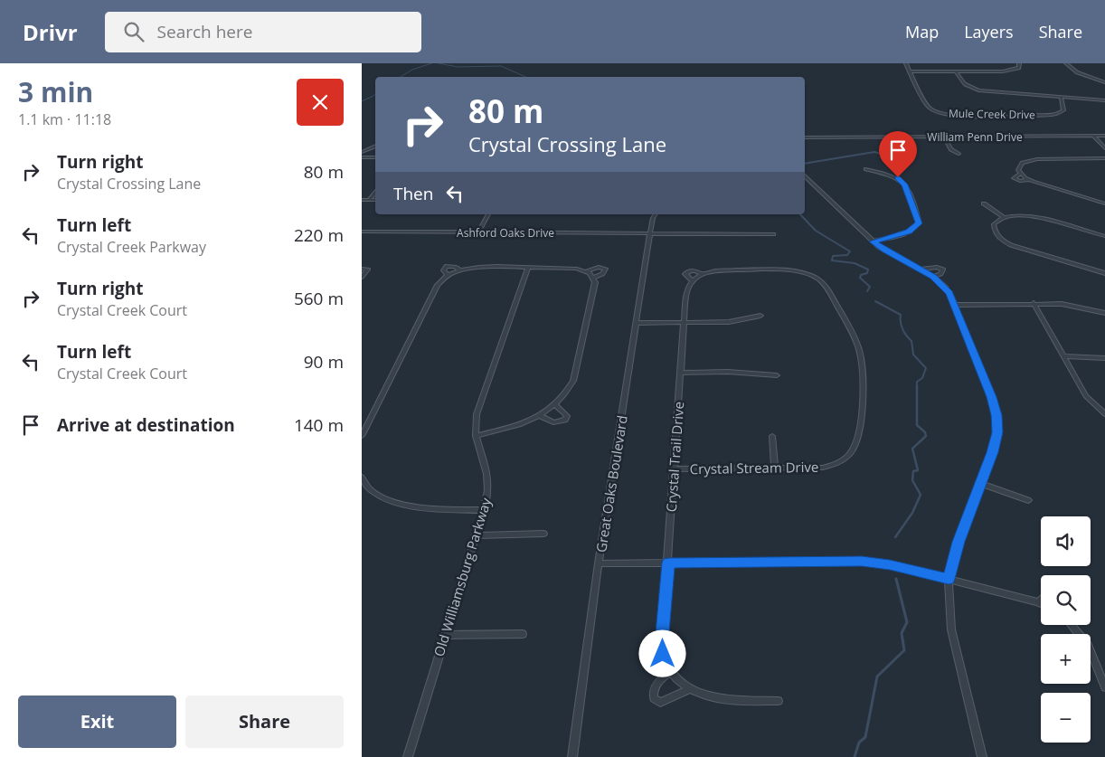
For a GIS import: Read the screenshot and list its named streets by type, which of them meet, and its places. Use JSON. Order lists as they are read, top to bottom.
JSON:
{
  "streets": {
    "street": [
      "Mule Creek Drive",
      "William Penn Drive",
      "Ashford Oaks Drive",
      "Crystal Trail Drive",
      "Crystal Stream Drive",
      "Great Oaks Boulevard",
      "Old Williamsburg Parkway"
    ]
  },
  "crossings": [
    ["Ashford Oaks Drive", "Great Oaks Boulevard"],
    ["Crystal Trail Drive", "Crystal Stream Drive"]
  ],
  "page": {
    "header": "Drivr",
    "search": "Search here",
    "nav": ["Map", "Layers", "Share"],
    "heading": ["3 min", "1.1 km · 11:18"],
    "turn": ["80 m", "Crystal Crossing Lane"],
    "list": [
      {
        "name": "Turn right",
        "note": "Crystal Crossing Lane",
        "value": "80 m"
      },
      {
        "name": "Turn left",
        "note": "Crystal Creek Parkway",
        "value": "220 m"
      },
      {
        "name": "Turn right",
        "note": "Crystal Creek Court",
        "value": "560 m"
      },
      {
        "name": "Turn left",
        "note": "Crystal Creek Court",
        "value": "90 m"
      },
      {
        "name": "Arrive at destination",
        "value": "140 m"
      }
    ],
    "then": "Then",
    "map_buttons": ["+", "−"],
    "buttons": ["Exit", "Share"]
  }
}
